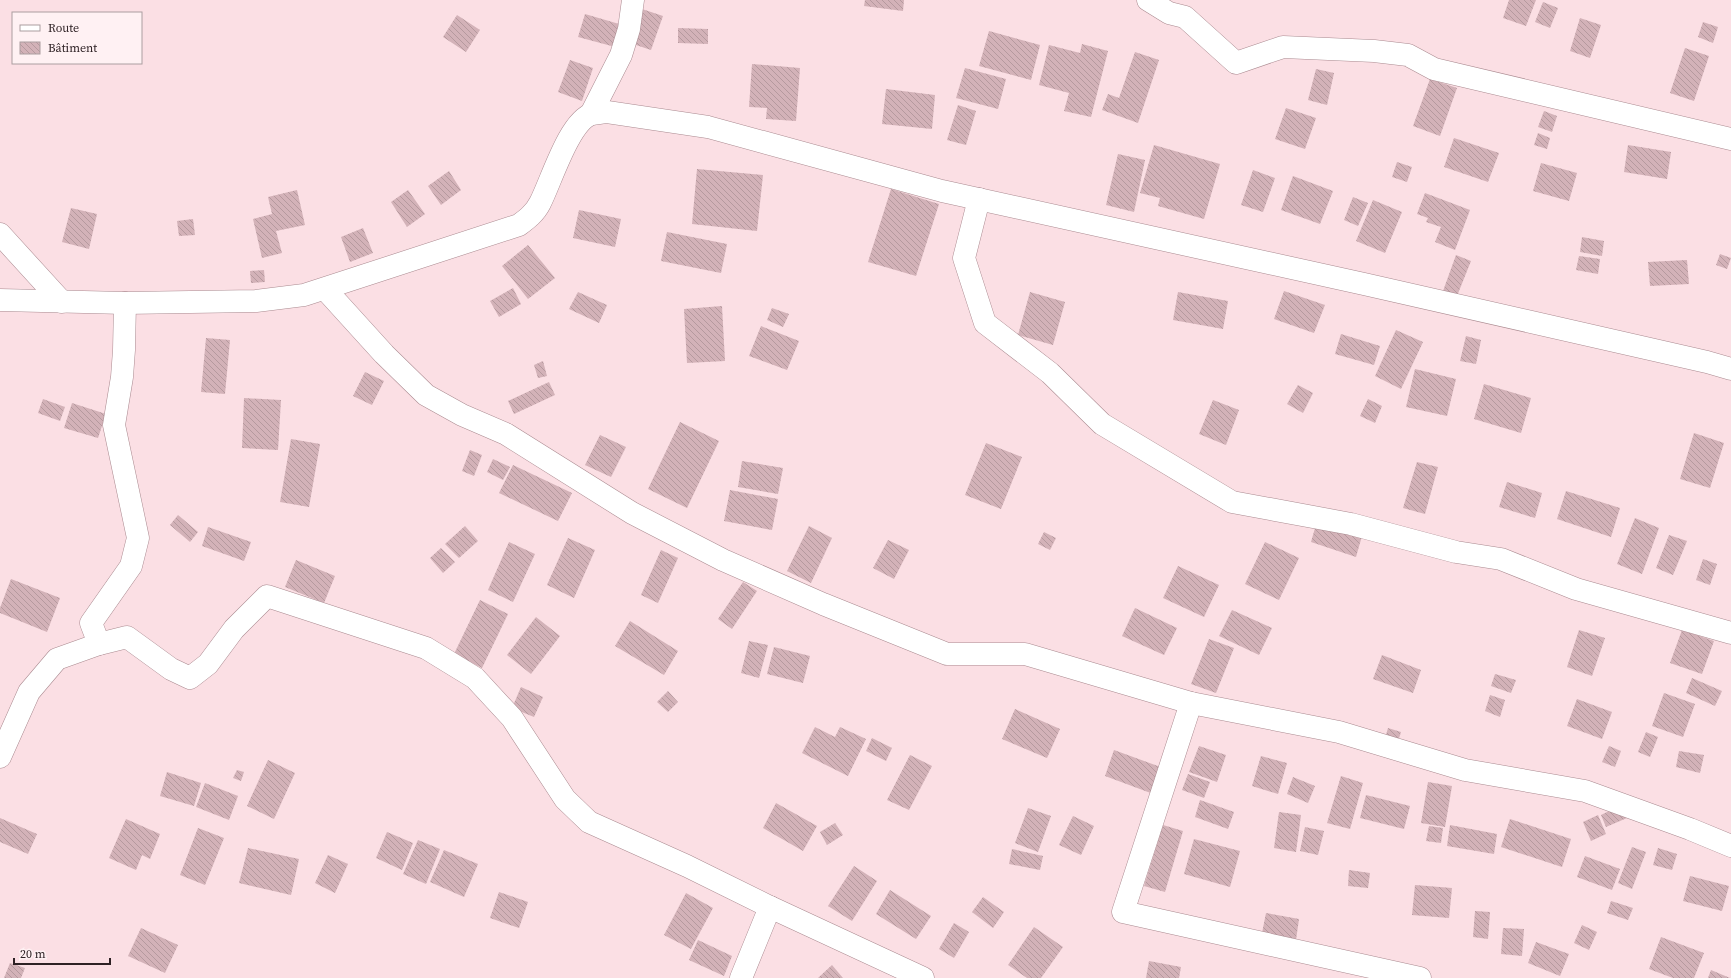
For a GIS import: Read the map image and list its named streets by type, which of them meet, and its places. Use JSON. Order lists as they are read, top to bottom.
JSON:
{
  "legend": ["Route", "Bâtiment"],
  "scale_bar": "20 m"
}
